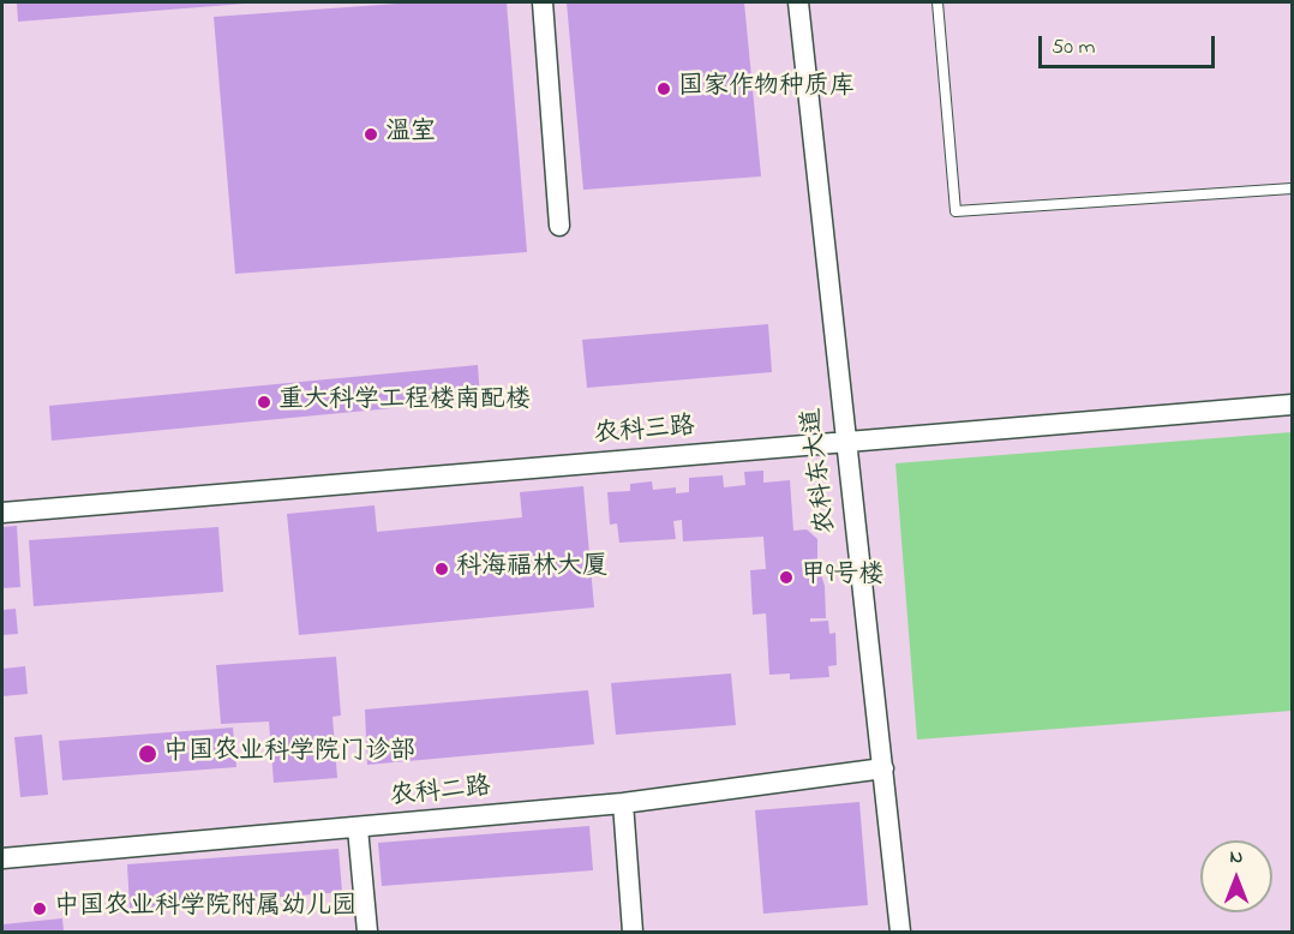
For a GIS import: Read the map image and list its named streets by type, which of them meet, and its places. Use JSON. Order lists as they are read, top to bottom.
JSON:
{
  "streets": {
    "street": ["农科三路", "农科东大道", "农科二路"]
  },
  "crossings": [
    ["农科三路", "农科东大道"],
    ["农科东大道", "农科二路"]
  ],
  "places": [
    "国家作物种质库",
    "温室",
    "重大科学工程楼南配楼",
    "科海福林大厦",
    "甲9号楼",
    "中国农业科学院门诊部",
    "中国农业科学院附属幼儿园"
  ],
  "scale_bar": "50 m",
  "north": "top"
}
